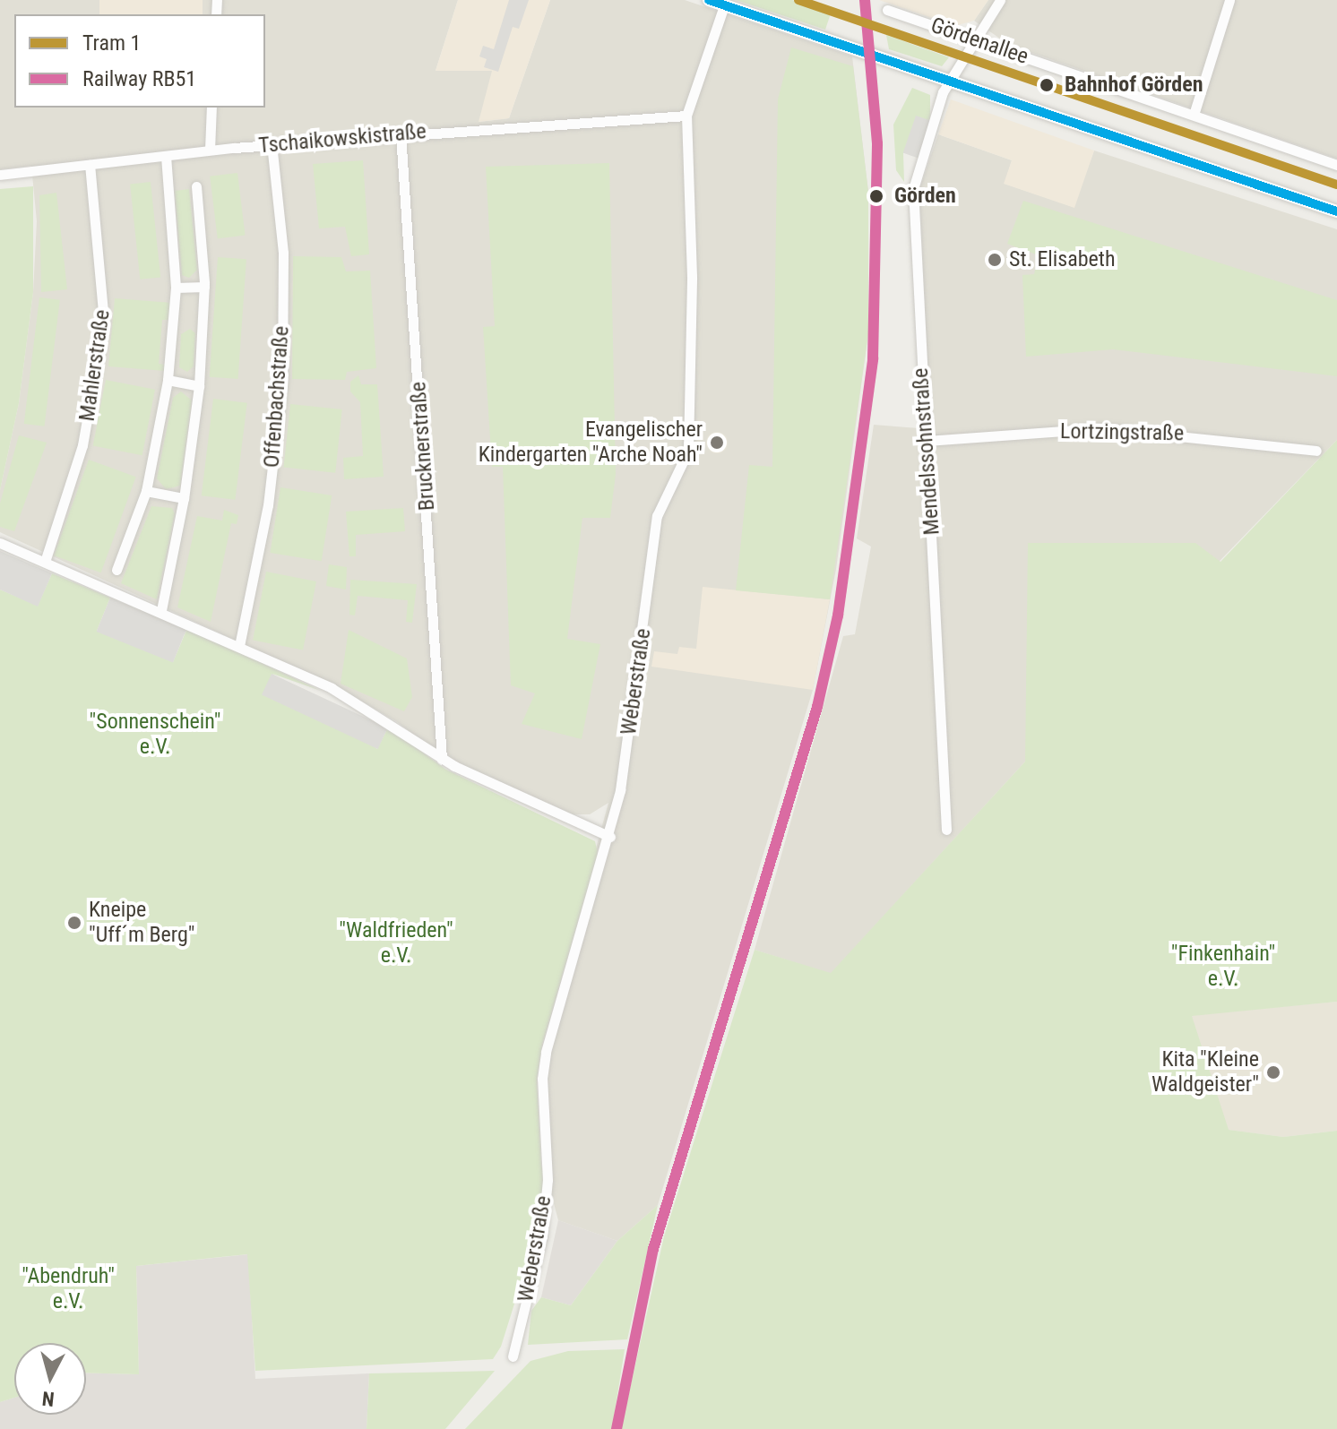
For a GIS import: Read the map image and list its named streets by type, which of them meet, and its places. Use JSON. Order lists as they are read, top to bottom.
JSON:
{
  "streets": {
    "street": [
      "Gördenallee",
      "Tschaikowskistraße",
      "Mahlerstraße",
      "Offenbachstraße",
      "Lortzingstraße",
      "Brucknerstraße",
      "Mendelssohnstraße",
      "Weberstraße"
    ]
  },
  "crossings": [
    ["Gördenallee", "Mendelssohnstraße"],
    ["Tschaikowskistraße", "Mahlerstraße"],
    ["Tschaikowskistraße", "Offenbachstraße"],
    ["Tschaikowskistraße", "Brucknerstraße"],
    ["Tschaikowskistraße", "Weberstraße"],
    ["Lortzingstraße", "Mendelssohnstraße"]
  ],
  "parks": [
    "\"Sonnenschein\" e.V.",
    "\"Waldfrieden\" e.V.",
    "\"Finkenhain\" e.V.",
    "\"Abendruh\" e.V."
  ],
  "places": [
    "Bahnhof Görden",
    "Görden",
    "St. Elisabeth",
    "Evangelischer Kindergarten \"Arche Noah\"",
    "Kneipe \"Uff´m Berg\"",
    "Kita \"Kleine Waldgeister\""
  ],
  "lines": ["tram line 1", "rail line RB51"],
  "legend": ["Tram 1", "Railway RB51"],
  "north": "bottom"
}
